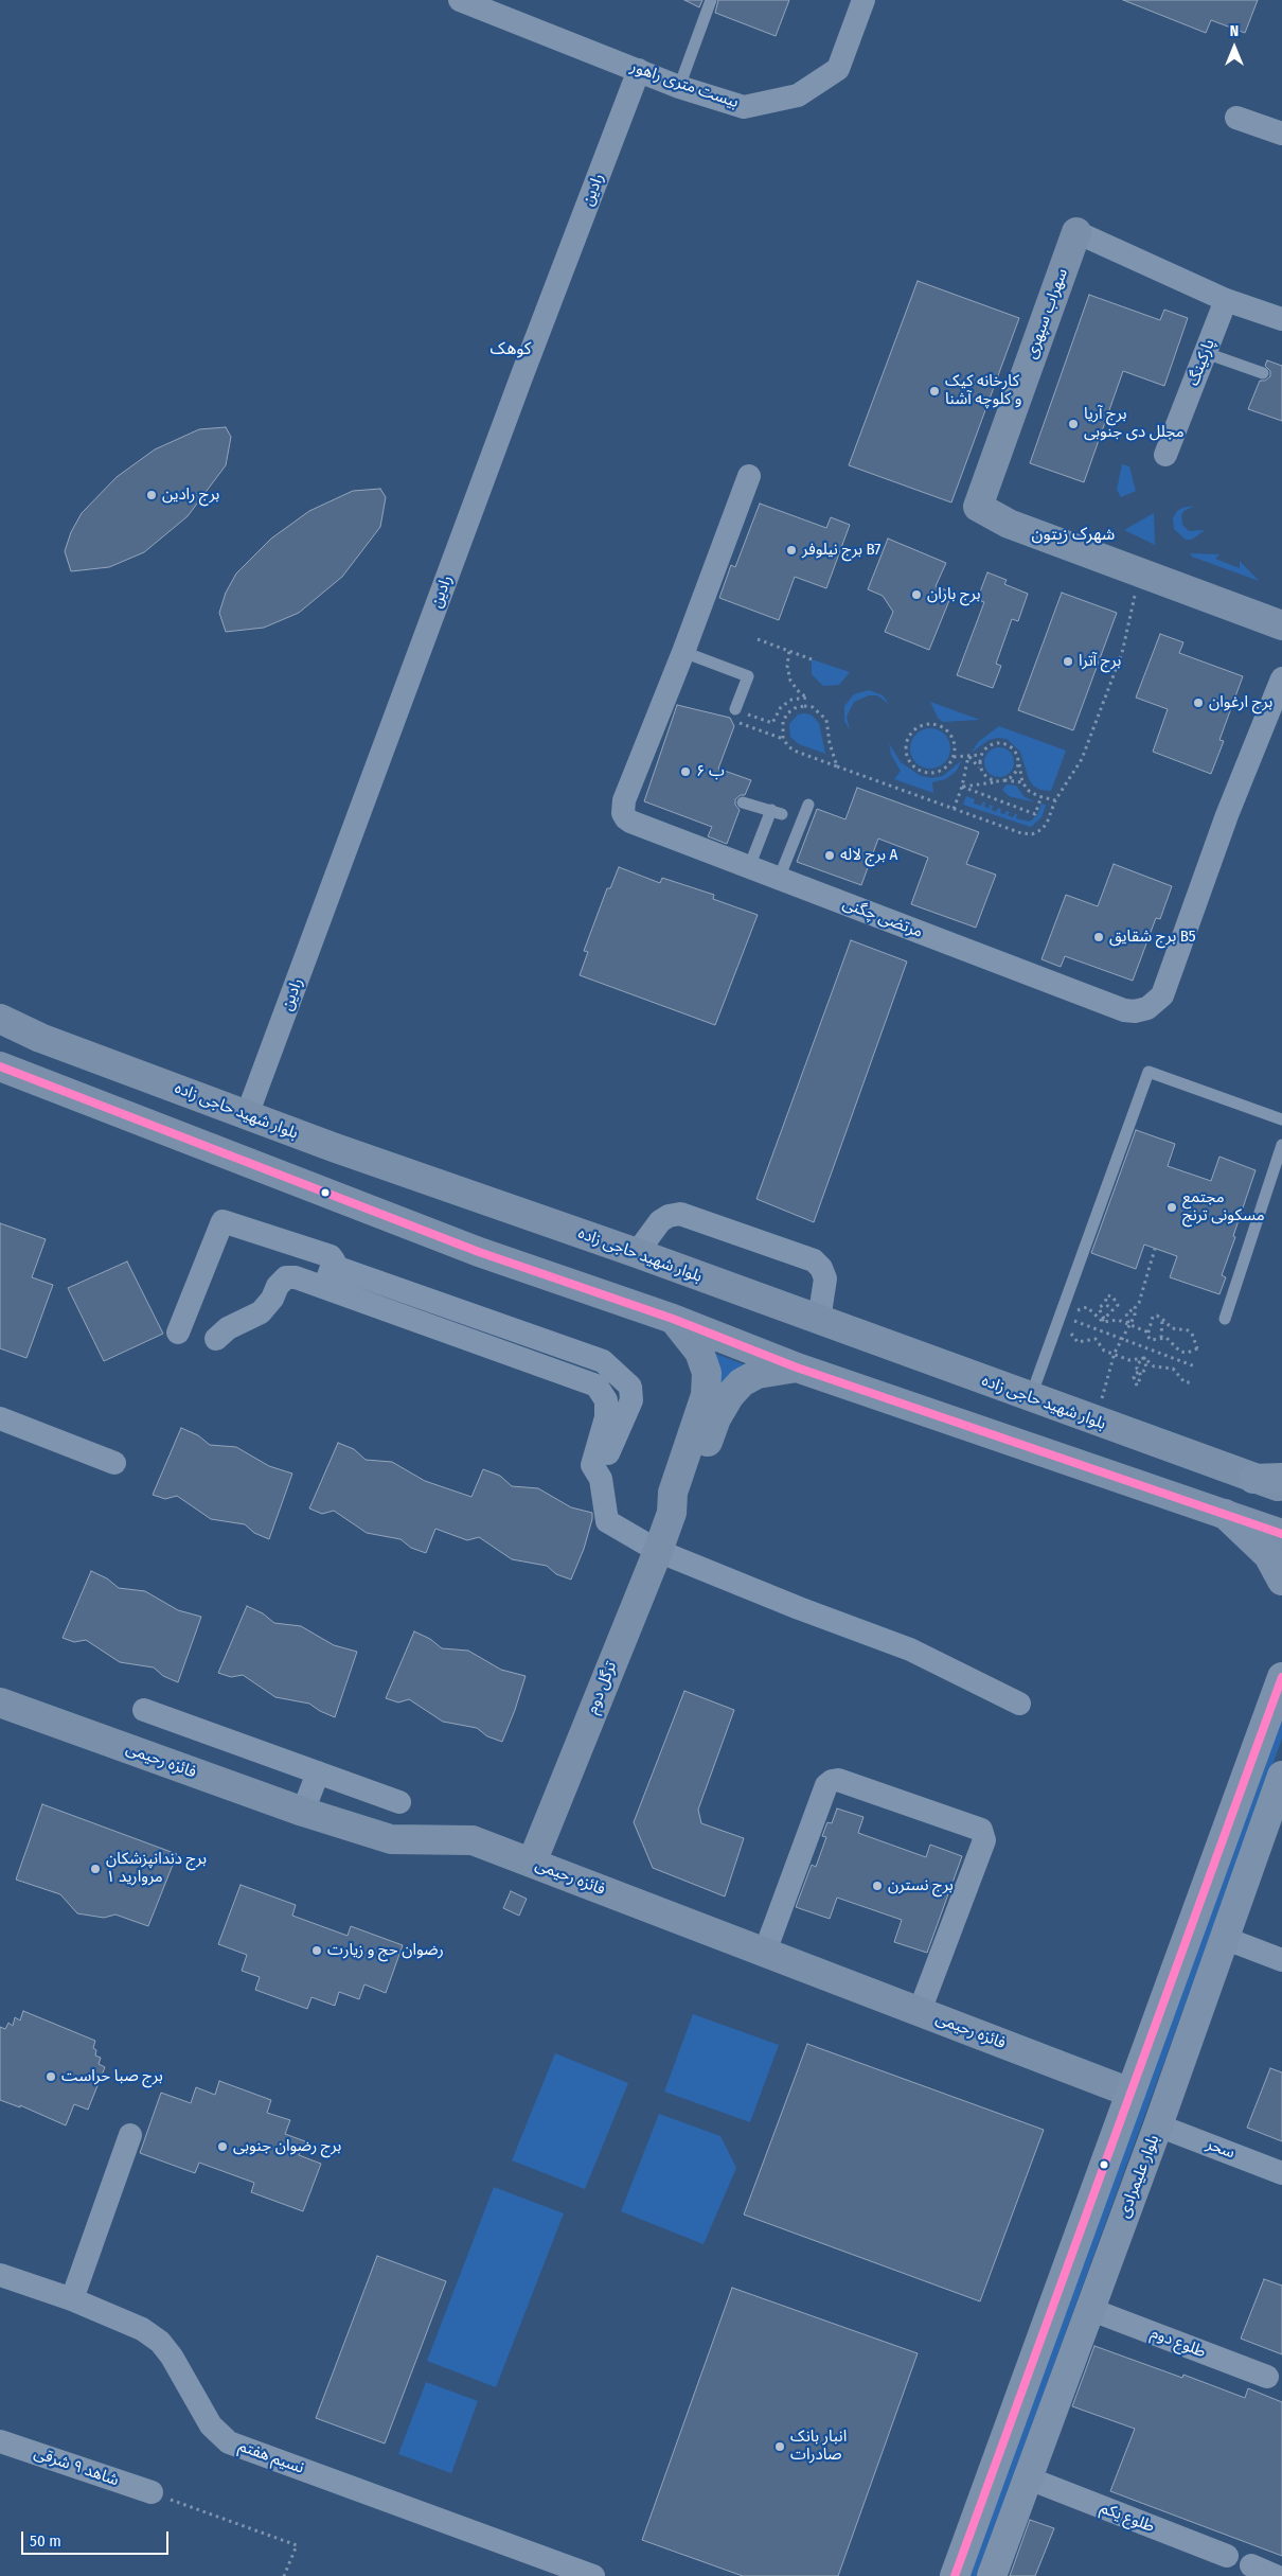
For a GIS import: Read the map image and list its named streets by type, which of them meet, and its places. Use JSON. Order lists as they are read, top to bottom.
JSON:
{
  "streets": {
    "main road": [
      "سهراب سپهری",
      "بلوار شهید حاجی زاده",
      "ترگل دوم",
      "فائزه رحیمی",
      "بلوار علیمرادی"
    ],
    "street": [
      "بیست متری راهور",
      "رادین",
      "پارکینگ",
      "مرتضی چگنی",
      "سحر",
      "طلوع دوم",
      "نسیم هفتم",
      "شاهد ۹ شرقی",
      "طلوع یکم"
    ]
  },
  "crossings": [
    ["بیست متری راهور", "رادین"],
    ["رادین", "بلوار شهید حاجی زاده"],
    ["سهراب سپهری", "پارکینگ"],
    ["ترگل دوم", "فائزه رحیمی"],
    ["سحر", "بلوار علیمرادی"],
    ["بلوار علیمرادی", "طلوع دوم"],
    ["بلوار علیمرادی", "طلوع یکم"]
  ],
  "districts": ["کوهک", "شهرک زیتون"],
  "places": [
    "کارخانه کیک و کلوچه آشنا",
    "برج آریا مجلل دی جنوبی",
    "برج رادین",
    "برج نیلوفر B7",
    "برج باران",
    "برج آترا",
    "برج ارغوان",
    "ب ۶",
    "برج لاله A",
    "برج شقایق B5",
    "مجتمع مسکونی ترنج",
    "برج دندانپزشکان مروارید ۱",
    "برج نسترن",
    "رضوان حج و زیارت",
    "برج صبا حراست",
    "برج رضوان جنوبی",
    "انبار بانک صادرات"
  ],
  "scale_bar": "50 m",
  "north": "top"
}
